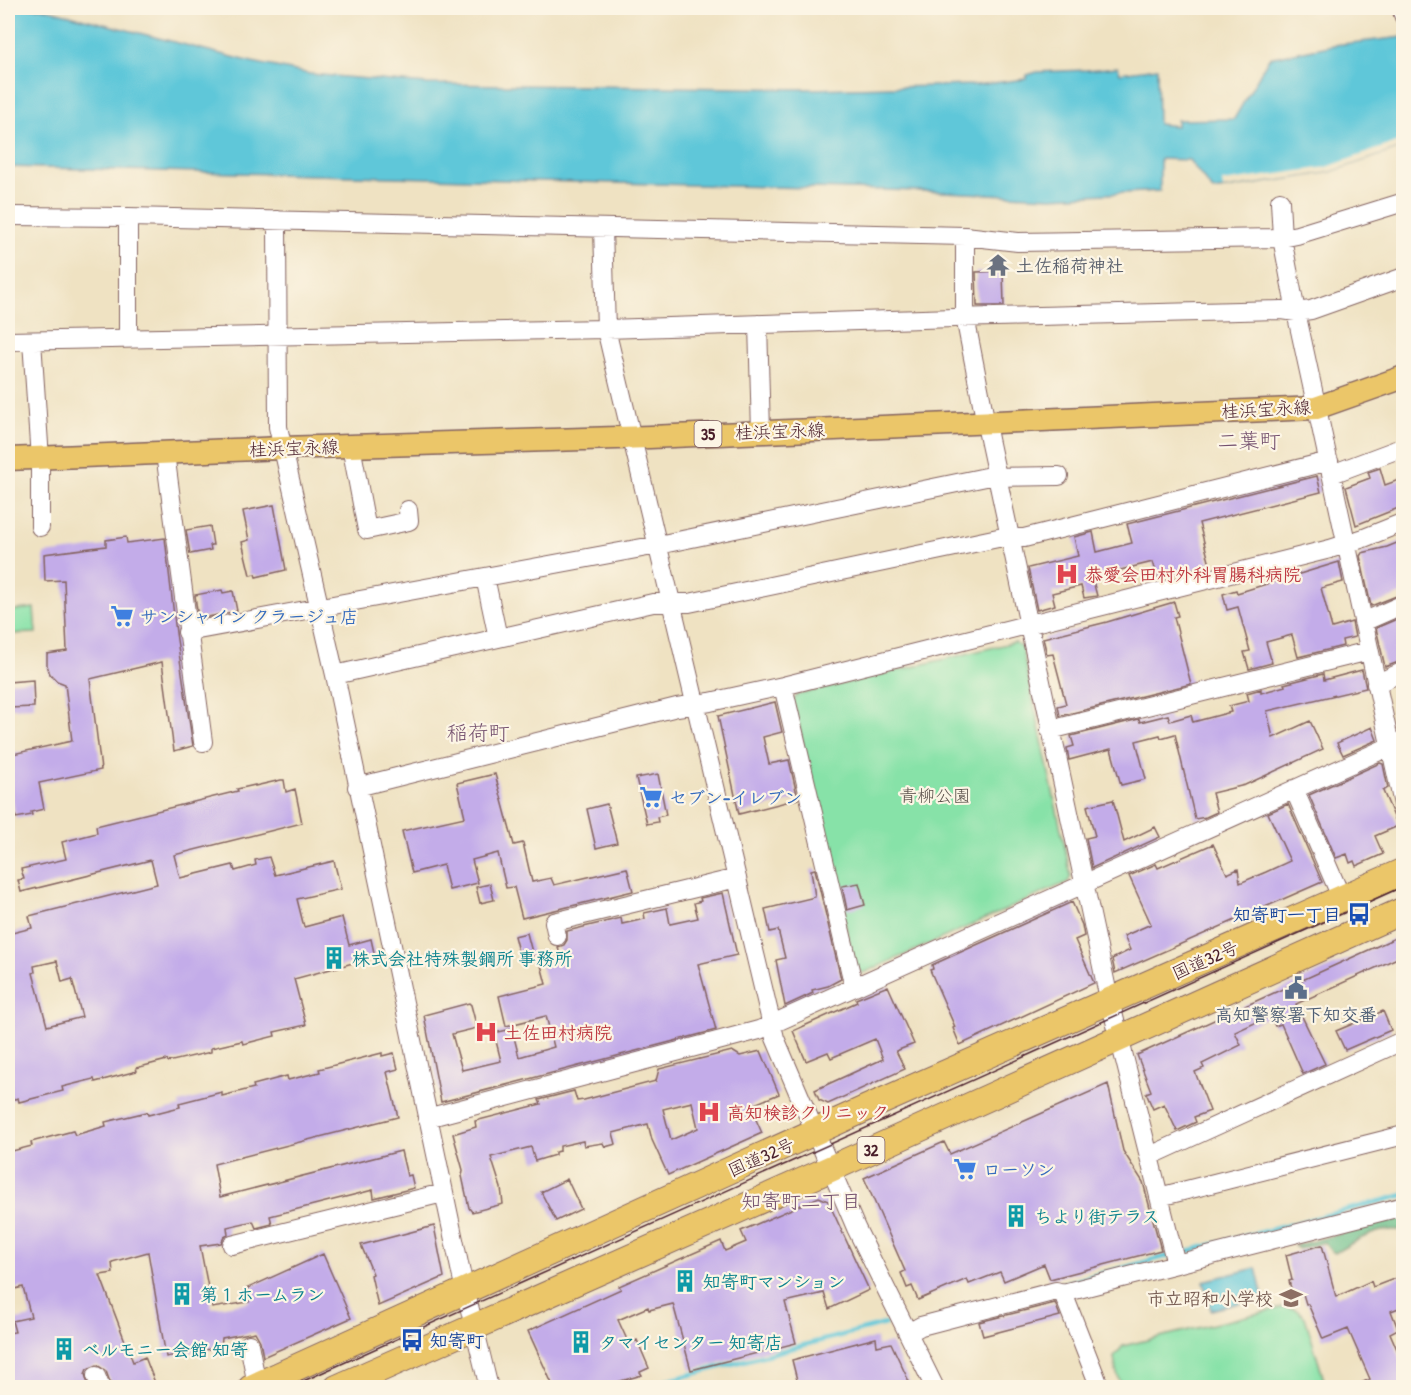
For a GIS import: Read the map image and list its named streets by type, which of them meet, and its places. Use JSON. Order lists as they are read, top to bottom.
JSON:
{
  "streets": {
    "highway": ["国道32号", "32"],
    "main road": ["桂浜宝永線", "35"]
  },
  "districts": ["二葉町", "稲荷町", "知寄町二丁目"],
  "parks": ["青柳公園"],
  "places": {
    "temple": ["土佐稲荷神社"],
    "hospital": ["恭愛会田村外科胃腸科病院", "土佐田村病院", "高知検診クリニック"],
    "supermarket": ["サンシャイン クラージュ店", "セブン-イレブン", "ローソン"],
    "bus stop": ["知寄町一丁目", "知寄町"],
    "building": [
      "株式会社特殊製鋼所 事務所",
      "ちより街テラス",
      "知寄町マンション",
      "第１ホームラン",
      "タマイセンター 知寄店",
      "ベルモニー会館 知寄"
    ],
    "public building": ["高知警察署下知交番"],
    "school or university": ["市立昭和小学校"]
  }
}
